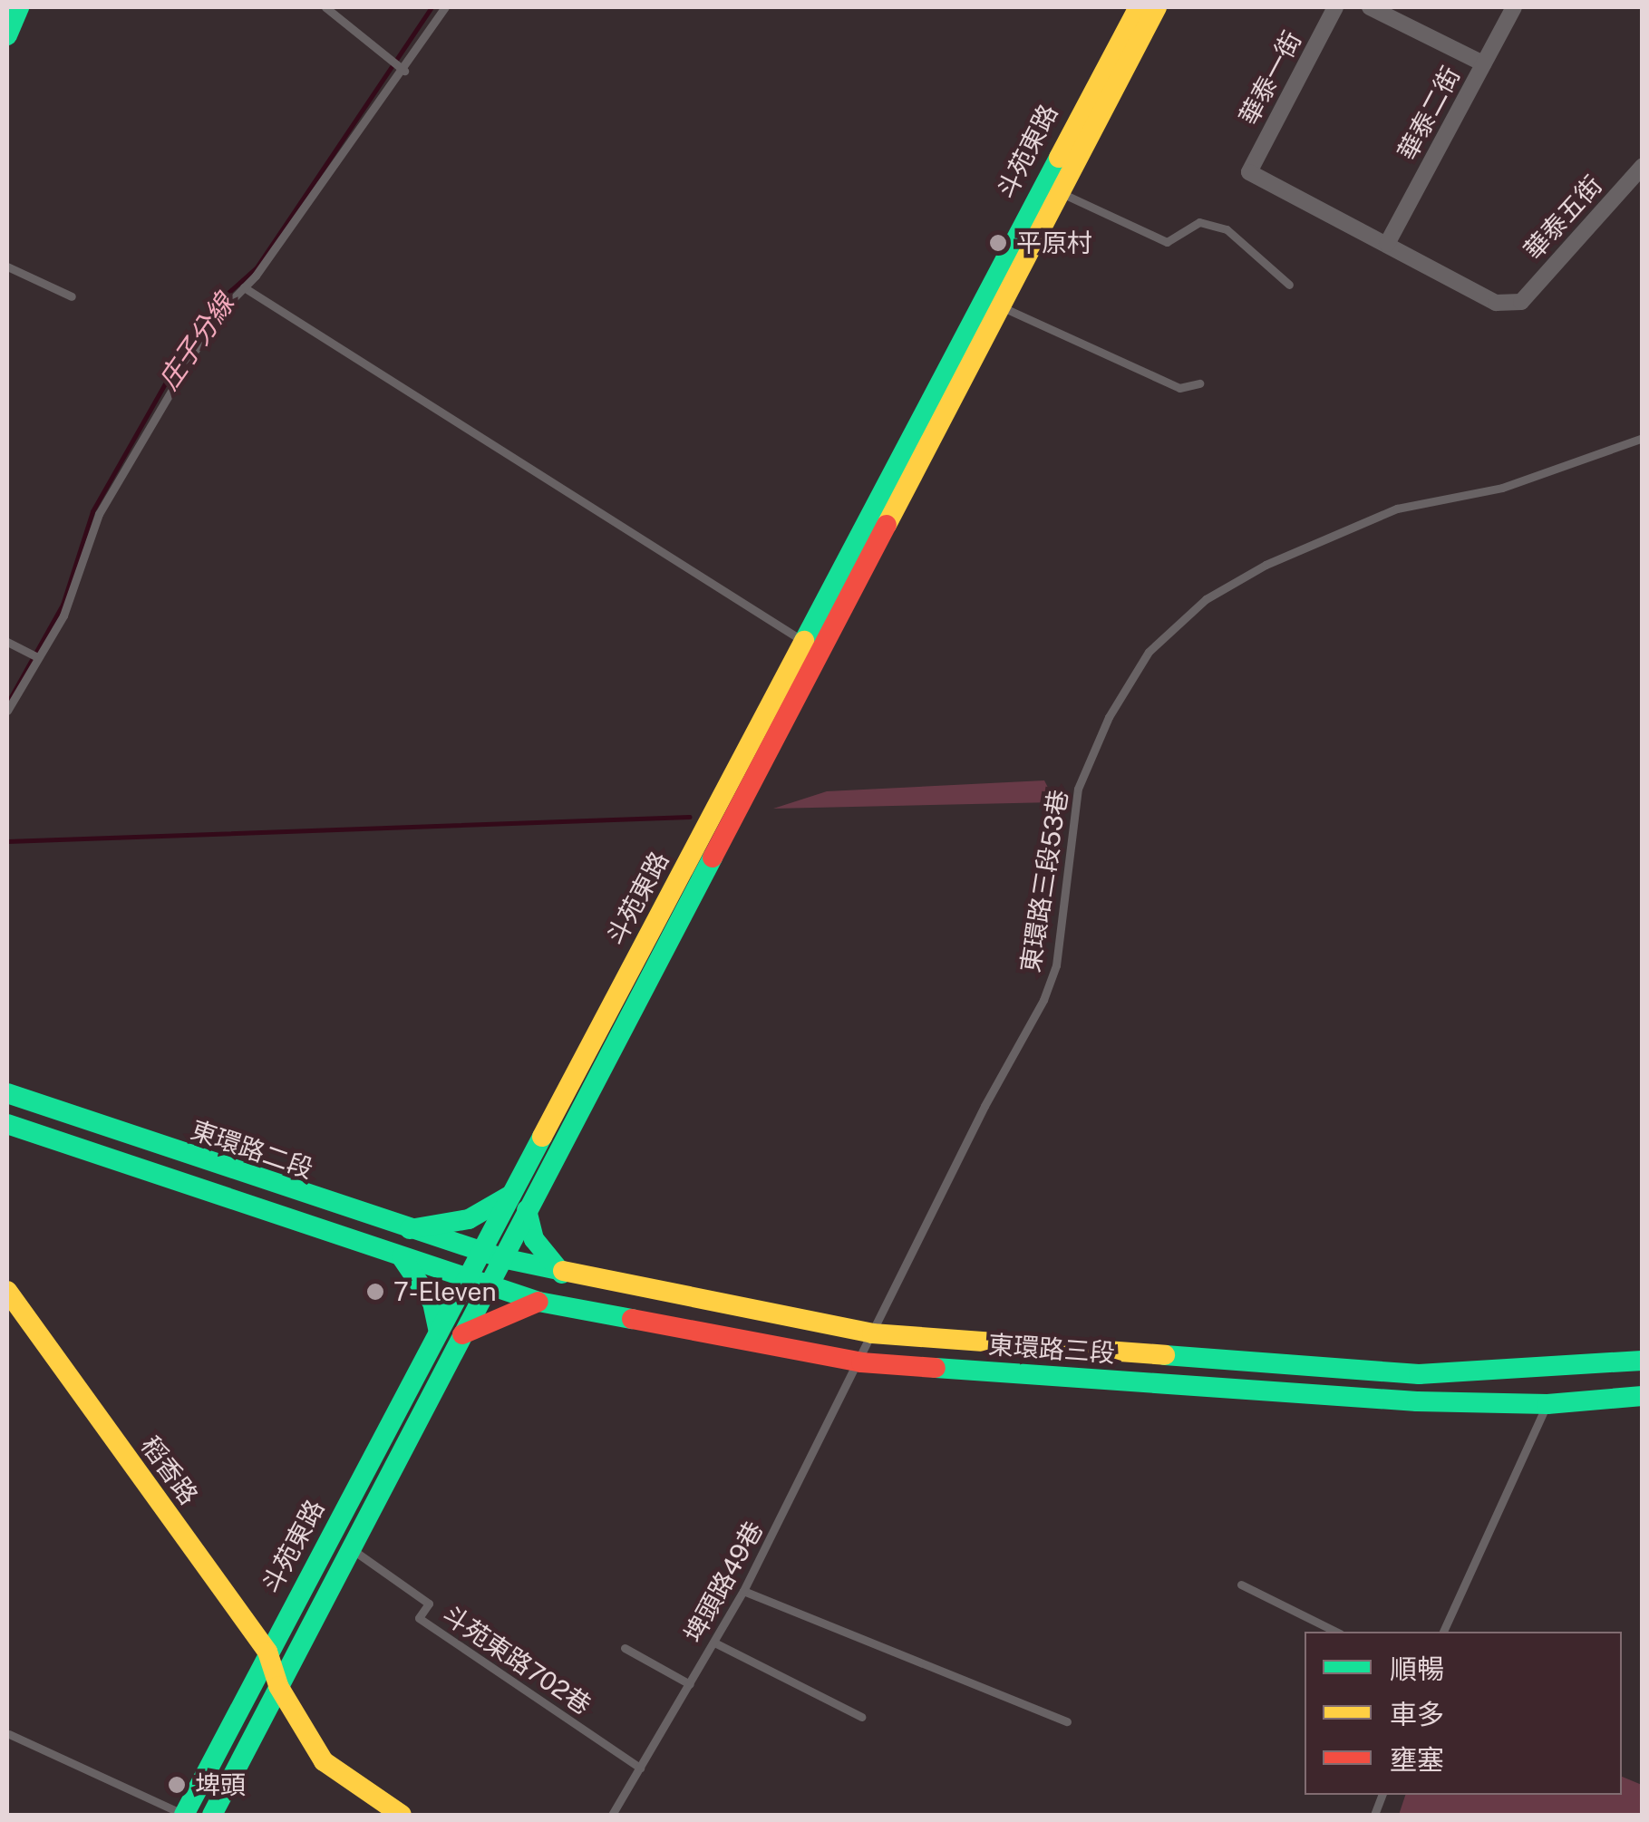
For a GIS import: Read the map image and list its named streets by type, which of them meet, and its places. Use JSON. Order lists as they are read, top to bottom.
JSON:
{
  "streets": {
    "main road": [
      "斗苑東路",
      "東環路二段",
      "東環路三段",
      "稻香路"
    ],
    "street": ["華泰一街", "華泰二街", "華泰五街"],
    "lane": ["東環路三段53巷", "埤頭路49巷", "斗苑東路702巷"]
  },
  "crossings": [
    ["華泰一街", "華泰二街"],
    ["華泰一街", "華泰五街"],
    ["華泰二街", "華泰五街"],
    ["斗苑東路", "東環路二段"],
    ["斗苑東路", "東環路三段"],
    ["斗苑東路", "稻香路"],
    ["斗苑東路", "斗苑東路702巷"],
    ["東環路三段53巷", "東環路三段"],
    ["東環路三段53巷", "埤頭路49巷"],
    ["東環路二段", "東環路三段"],
    ["東環路三段", "埤頭路49巷"],
    ["埤頭路49巷", "斗苑東路702巷"]
  ],
  "water": ["庄子分線"],
  "places": ["平原村", "7-Eleven", "埤頭"],
  "legend": ["順暢", "車多", "壅塞"]
}
